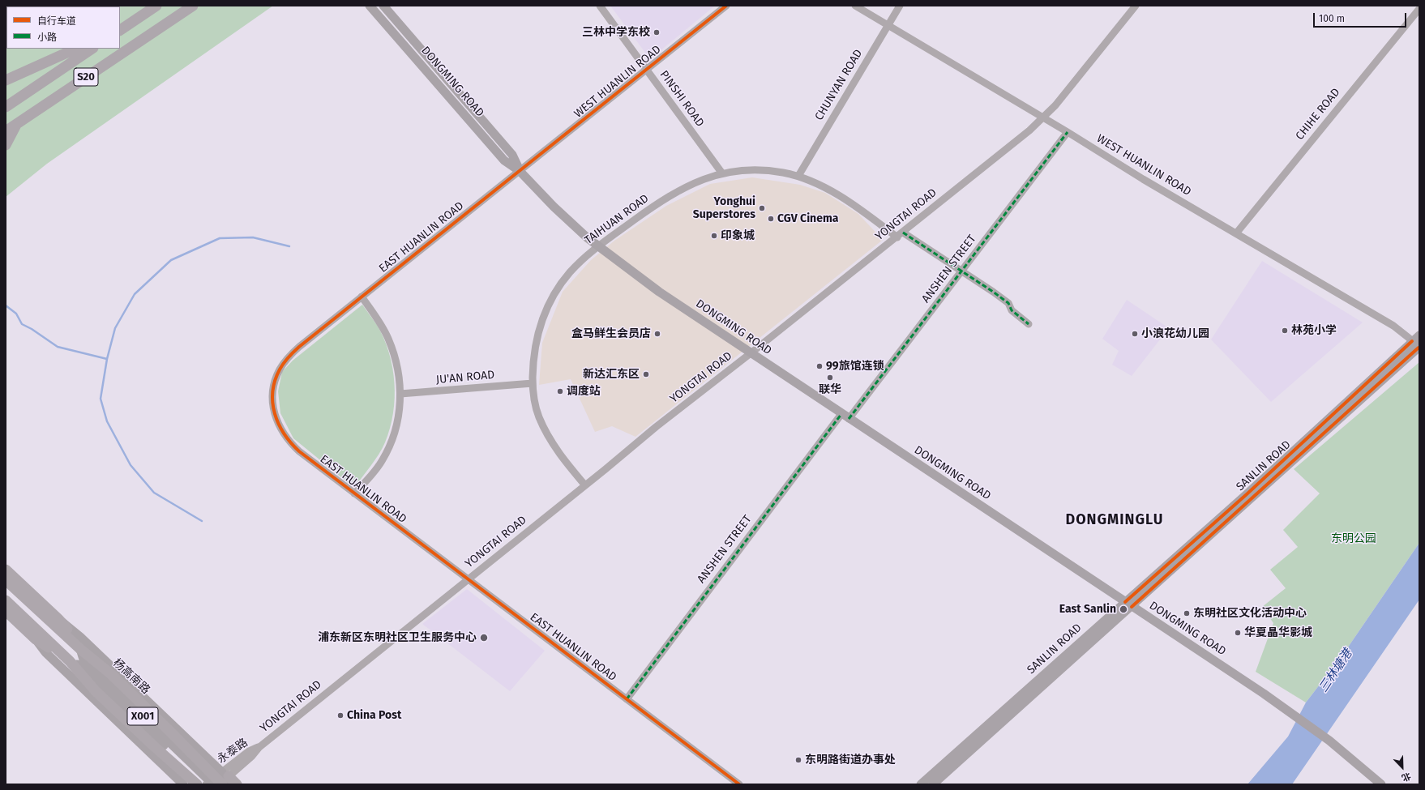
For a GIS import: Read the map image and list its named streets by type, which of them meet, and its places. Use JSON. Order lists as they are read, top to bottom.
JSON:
{
  "streets": {
    "highway": ["S20", "杨高南路", "X001"],
    "main road": ["DONGMING ROAD", "SANLIN ROAD"],
    "street": [
      "WEST HUANLIN ROAD",
      "CHUNYAN ROAD",
      "PINSHI ROAD",
      "CHIHE ROAD",
      "YONGTAI ROAD",
      "TAIHUAN ROAD",
      "EAST HUANLIN ROAD",
      "ANSHEN STREET",
      "JU'AN ROAD",
      "永泰路"
    ]
  },
  "crossings": [
    ["DONGMING ROAD", "WEST HUANLIN ROAD"],
    ["DONGMING ROAD", "YONGTAI ROAD"],
    ["DONGMING ROAD", "TAIHUAN ROAD"],
    ["DONGMING ROAD", "EAST HUANLIN ROAD"],
    ["DONGMING ROAD", "ANSHEN STREET"],
    ["DONGMING ROAD", "SANLIN ROAD"],
    ["WEST HUANLIN ROAD", "CHUNYAN ROAD"],
    ["WEST HUANLIN ROAD", "PINSHI ROAD"],
    ["WEST HUANLIN ROAD", "CHIHE ROAD"],
    ["WEST HUANLIN ROAD", "YONGTAI ROAD"],
    ["WEST HUANLIN ROAD", "EAST HUANLIN ROAD"],
    ["WEST HUANLIN ROAD", "ANSHEN STREET"],
    ["WEST HUANLIN ROAD", "SANLIN ROAD"],
    ["CHUNYAN ROAD", "TAIHUAN ROAD"],
    ["PINSHI ROAD", "TAIHUAN ROAD"],
    ["YONGTAI ROAD", "TAIHUAN ROAD"],
    ["YONGTAI ROAD", "EAST HUANLIN ROAD"],
    ["YONGTAI ROAD", "永泰路"],
    ["TAIHUAN ROAD", "ANSHEN STREET"],
    ["TAIHUAN ROAD", "JU'AN ROAD"],
    ["EAST HUANLIN ROAD", "ANSHEN STREET"],
    ["杨高南路", "X001"],
    ["杨高南路", "永泰路"],
    ["X001", "永泰路"]
  ],
  "districts": ["DONGMINGLU"],
  "water": ["三林塘港"],
  "parks": ["东明公园"],
  "places": [
    "三林中学东校",
    "Yonghui Superstores",
    "CGV Cinema",
    "印象城",
    "林苑小学",
    "盒马鲜生会员店",
    "小浪花幼儿园",
    "99旅馆连锁",
    "新达汇东区",
    "联华",
    "调度站",
    "East Sanlin",
    "东明社区文化活动中心",
    "华夏晶华影城",
    "浦东新区东明社区卫生服务中心",
    "China Post",
    "东明路街道办事处"
  ],
  "legend": ["自行车道", "小路"],
  "scale_bar": "100 m",
  "north": "bottom right"
}
